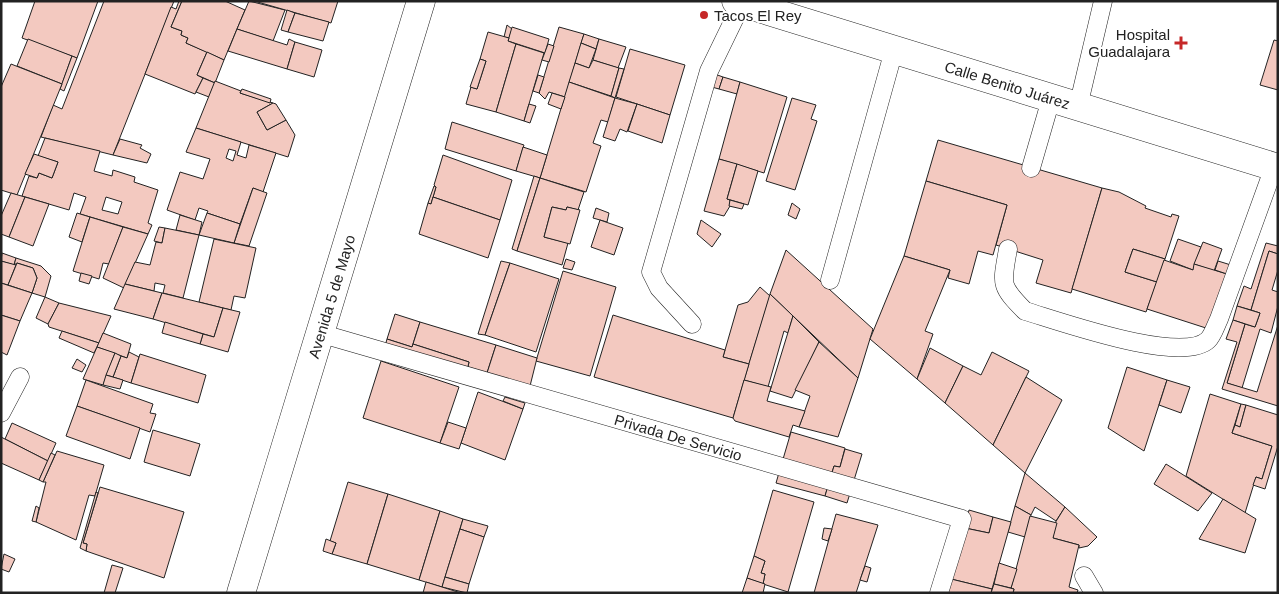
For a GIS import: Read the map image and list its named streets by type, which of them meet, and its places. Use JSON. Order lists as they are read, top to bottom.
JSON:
{
  "streets": {
    "street": ["Calle Benito Juárez", "Avenida 5 de Mayo"],
    "lane": ["Privada De Servicio"]
  },
  "crossings": [
    ["Avenida 5 de Mayo", "Privada De Servicio"]
  ],
  "places": {
    "other": ["Tacos El Rey"],
    "health": ["Hospital Guadalajara"]
  }
}
